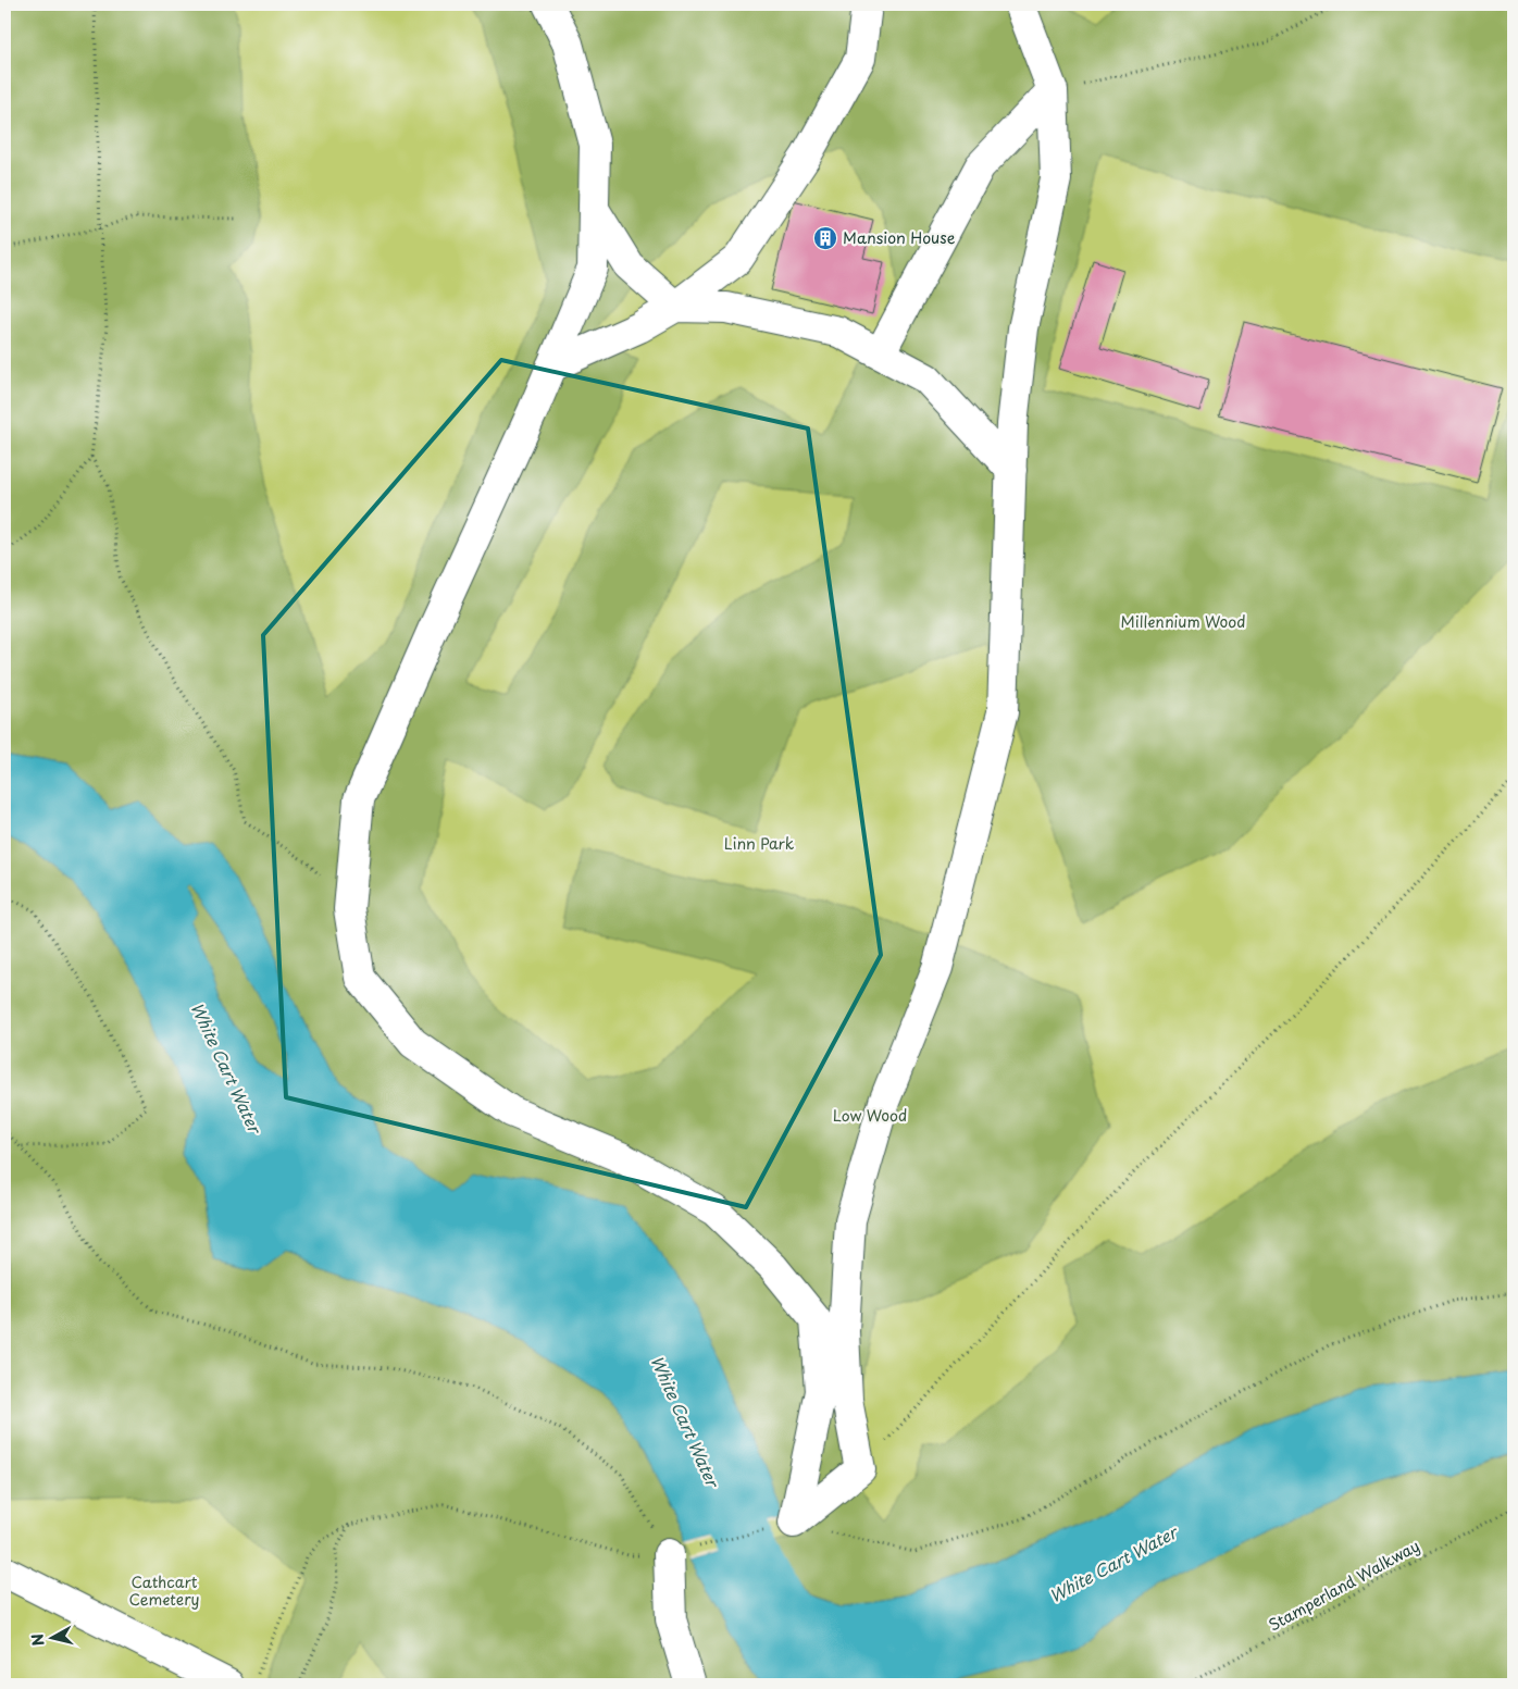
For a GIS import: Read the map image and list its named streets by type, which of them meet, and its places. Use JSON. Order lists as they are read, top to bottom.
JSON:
{
  "streets": {
    "path": ["Stamperland Walkway"]
  },
  "water": ["White Cart Water"],
  "parks": [
    "Millennium Wood",
    "Linn Park",
    "Low Wood",
    "Cathcart Cemetery"
  ],
  "places": {
    "building": ["Mansion House"]
  },
  "north": "left"
}
